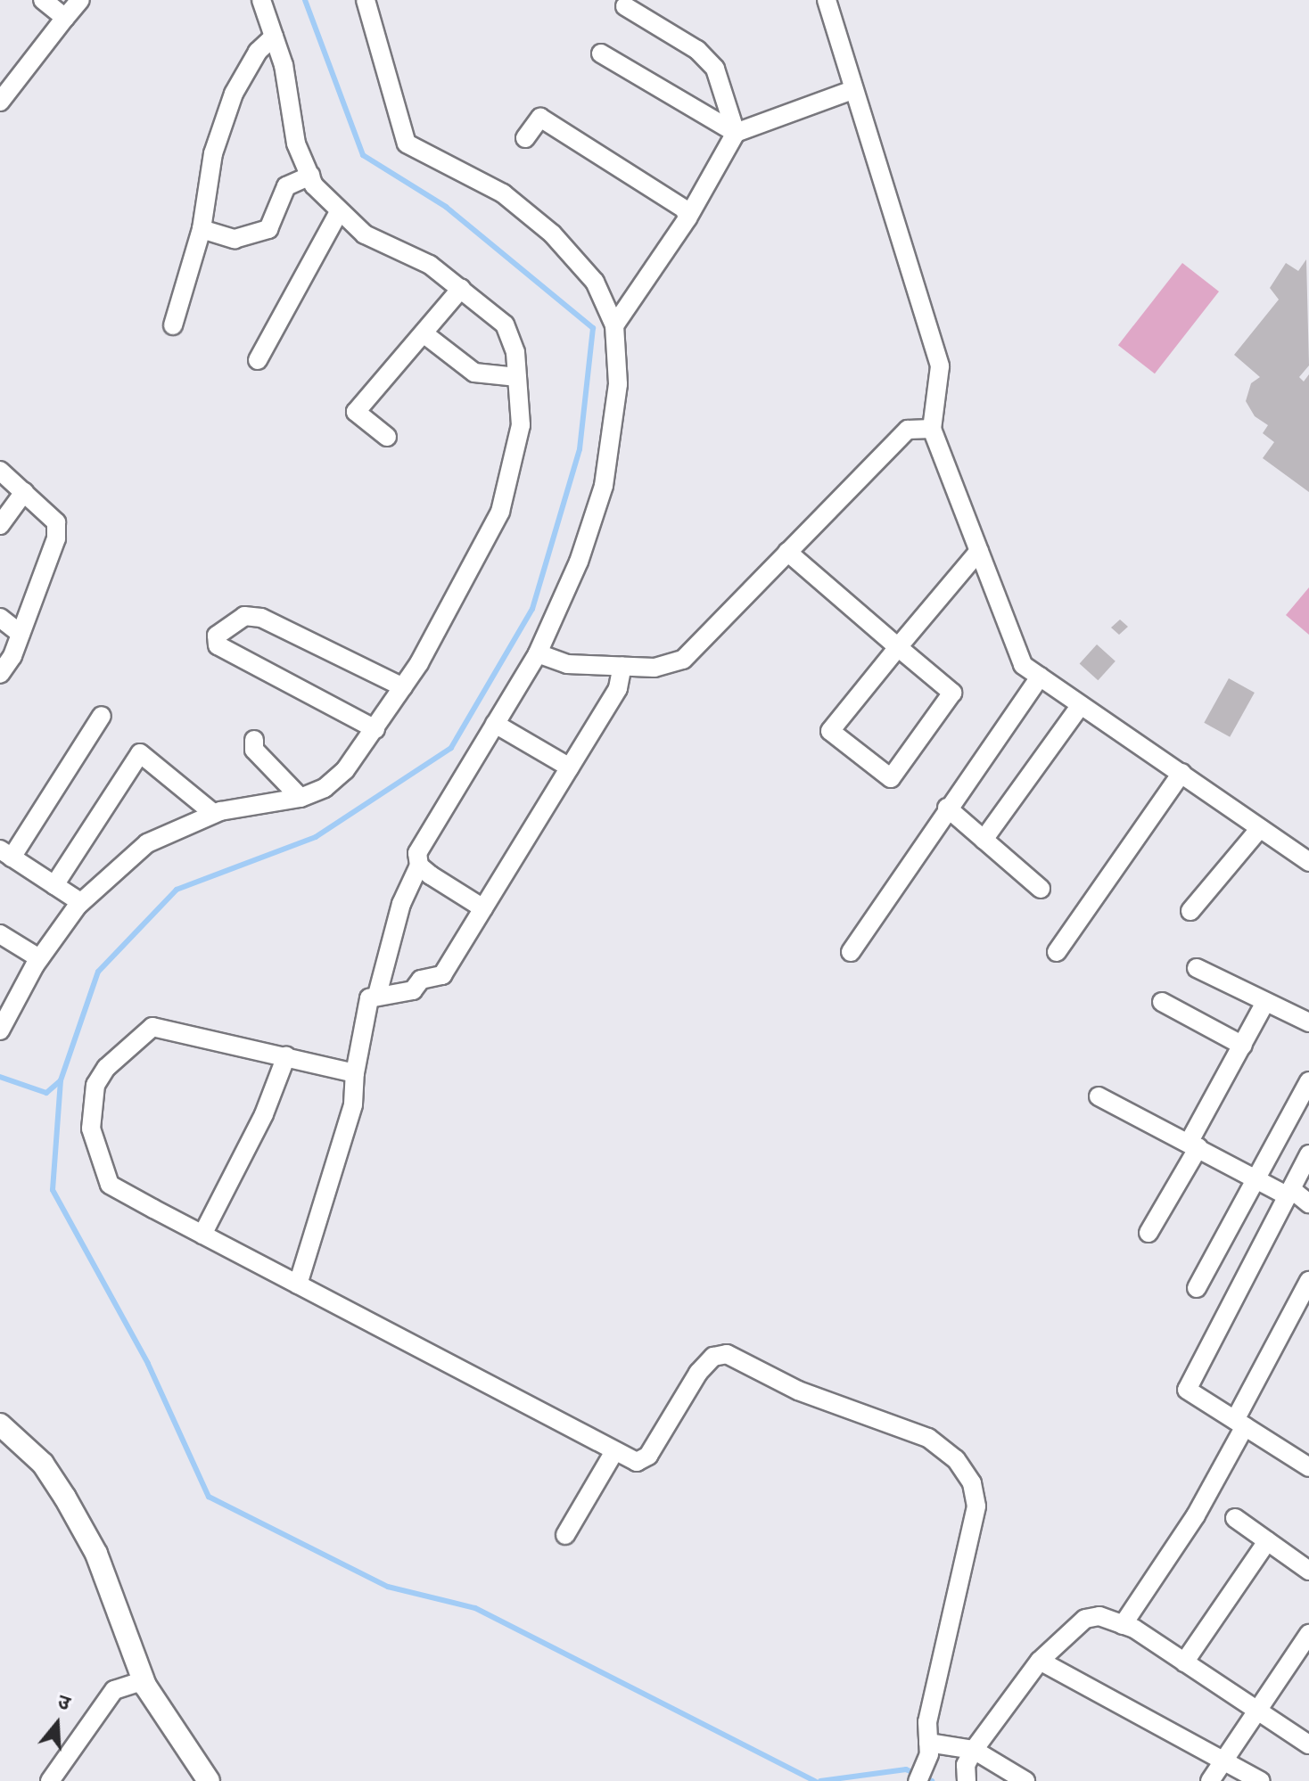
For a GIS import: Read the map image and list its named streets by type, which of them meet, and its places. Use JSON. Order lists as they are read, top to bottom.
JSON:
{
  "north": "top"
}
